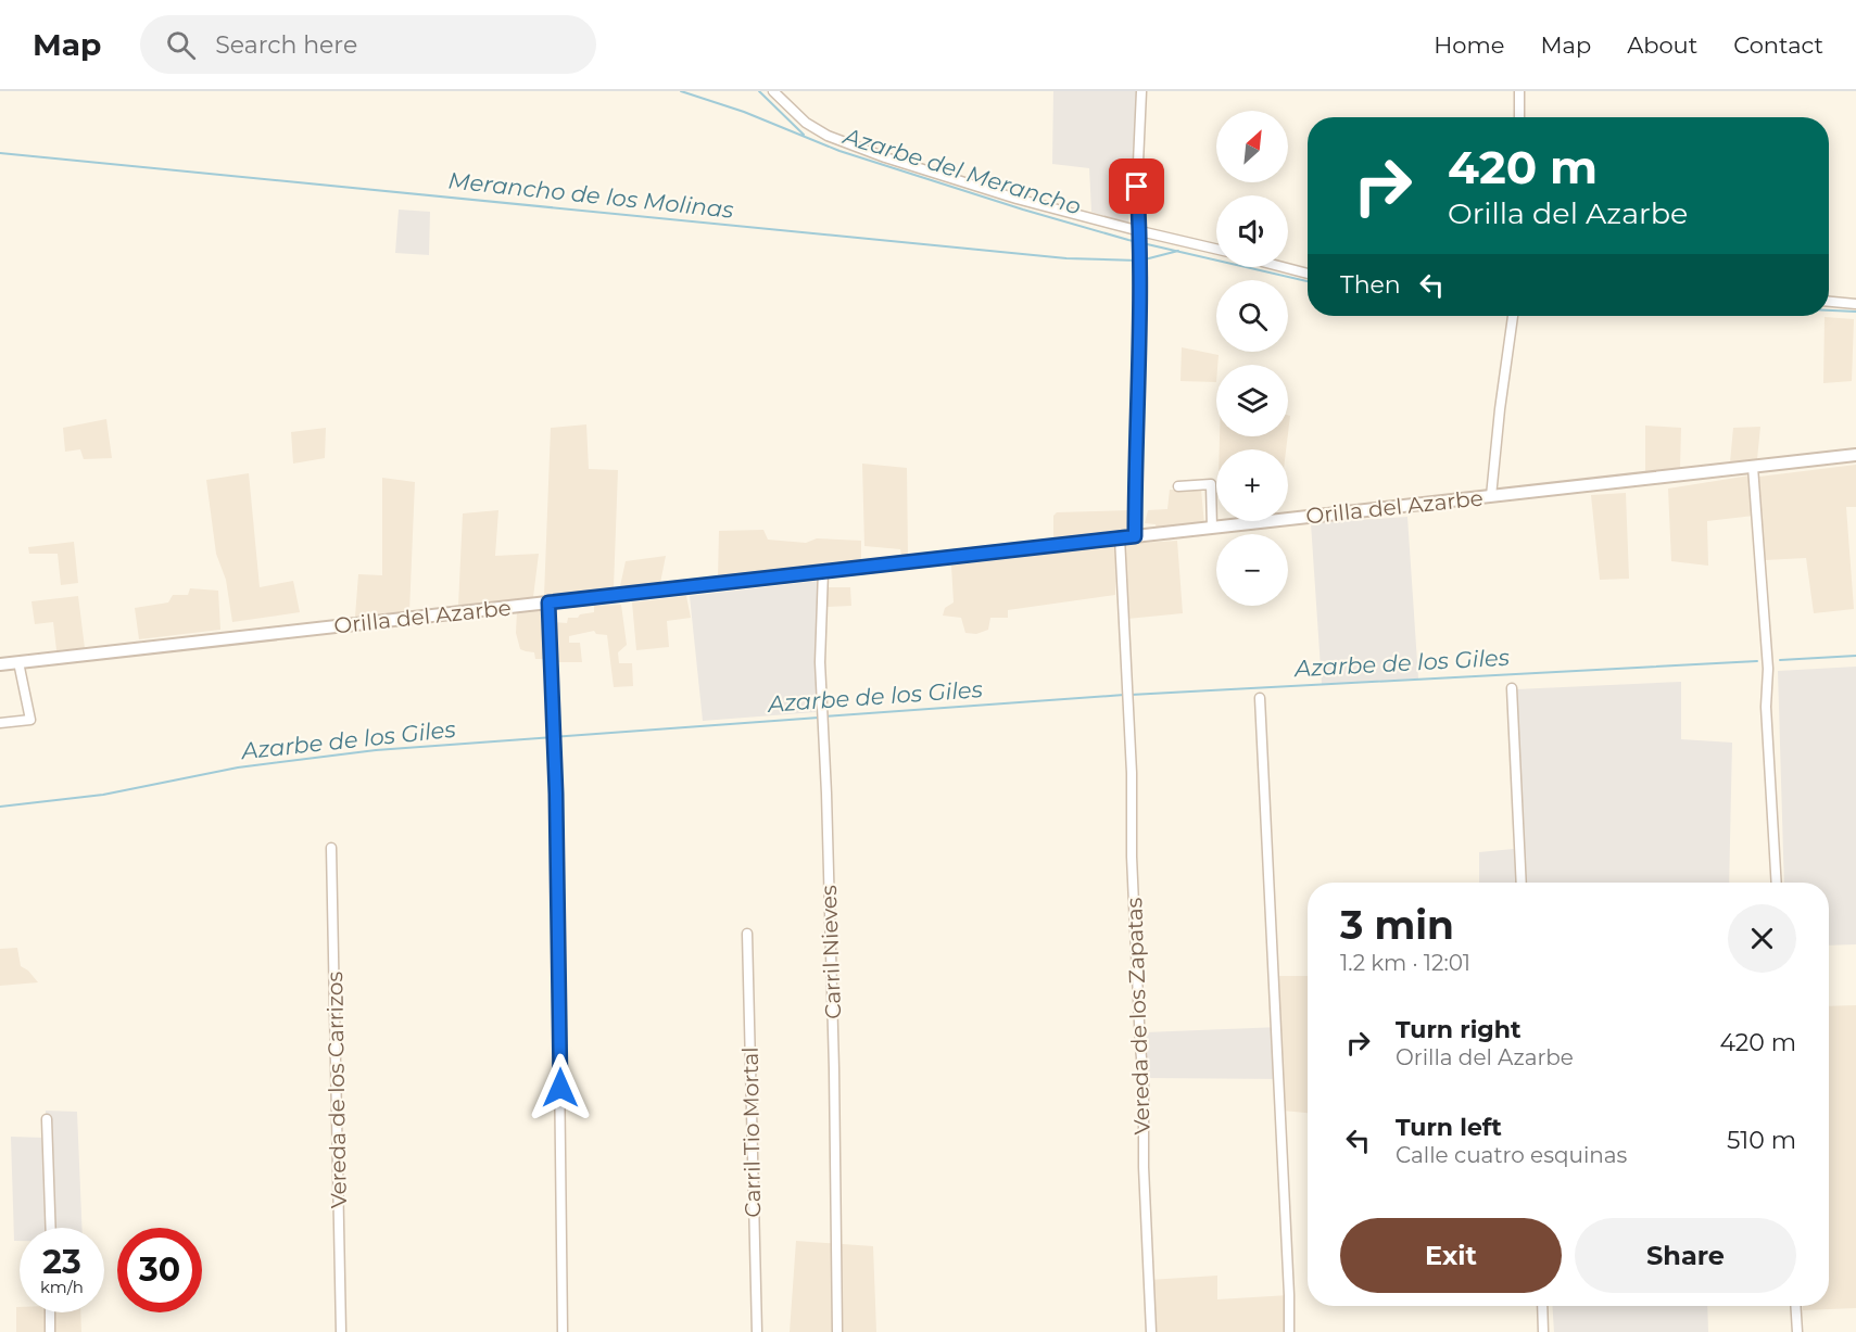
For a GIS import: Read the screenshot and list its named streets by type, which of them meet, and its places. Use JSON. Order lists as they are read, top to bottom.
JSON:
{
  "streets": {
    "street": [
      "Orilla del Azarbe",
      "Carril Nieves",
      "Vereda de los Zapatas",
      "Vereda de los Carrizos",
      "Carril Tio Mortal"
    ]
  },
  "crossings": [
    ["Orilla del Azarbe", "Carril Nieves"],
    ["Orilla del Azarbe", "Vereda de los Zapatas"]
  ],
  "water": ["Azarbe del Merancho", "Merancho de los Molinas", "Azarbe de los Giles"],
  "north": "top right",
  "page": {
    "header": "Map",
    "search": "Search here",
    "nav": [
      "Home",
      "Map",
      "About",
      "Contact"
    ],
    "map_buttons": ["+", "−"],
    "turn": ["420 m", "Orilla del Azarbe"],
    "then": "Then",
    "heading": ["3 min", "1.2 km · 12:01"],
    "list": [
      {
        "name": "Turn right",
        "note": "Orilla del Azarbe",
        "value": "420 m"
      },
      {
        "name": "Turn left",
        "note": "Calle cuatro esquinas",
        "value": "510 m"
      }
    ],
    "buttons": ["Exit", "Share"],
    "speed": "23 km/h",
    "limit": "30"
  }
}
